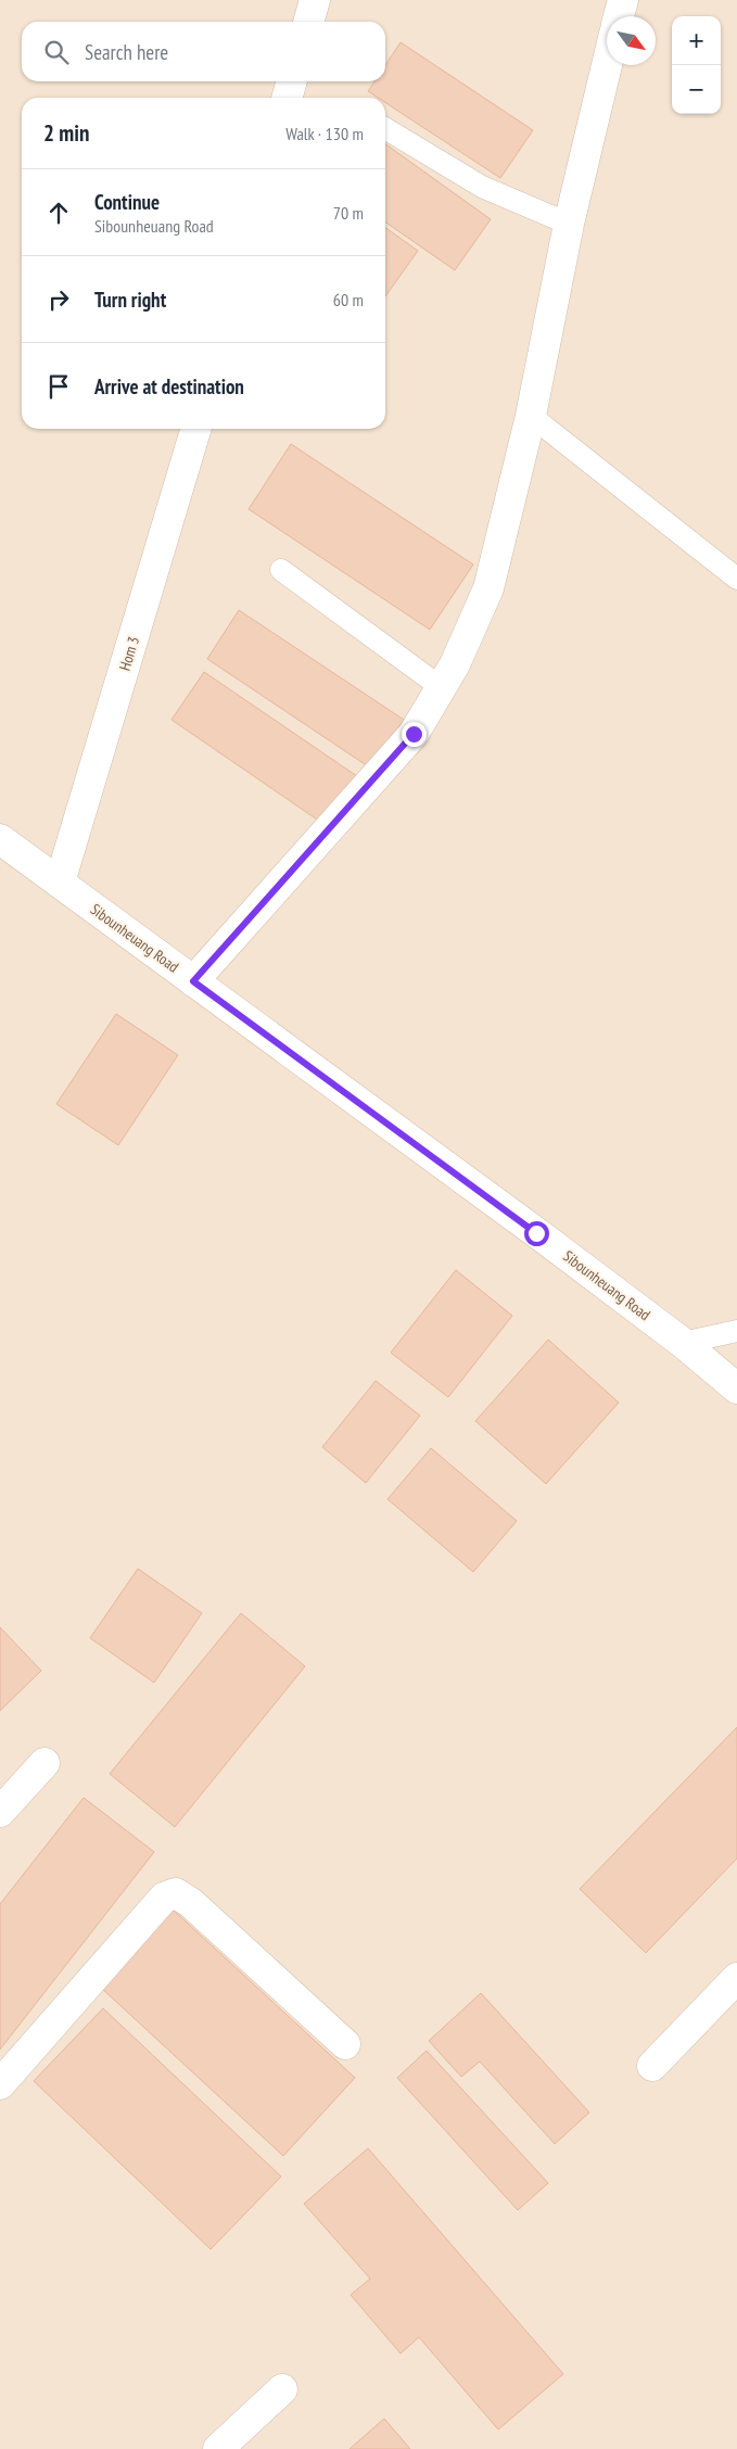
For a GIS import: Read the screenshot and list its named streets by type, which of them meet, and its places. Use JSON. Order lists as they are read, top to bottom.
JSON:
{
  "streets": {
    "street": ["Hom 3", "Sibounheuang Road"]
  },
  "crossings": [
    ["Hom 3", "Sibounheuang Road"]
  ],
  "north": "bottom right",
  "page": {
    "map_buttons": ["+", "−"],
    "search": "Search here",
    "heading": ["2 min", "Walk · 130 m"],
    "list": [
      ["Continue", "Sibounheuang Road", "70 m"],
      ["Turn right", "60 m"],
      "Arrive at destination"
    ]
  }
}
